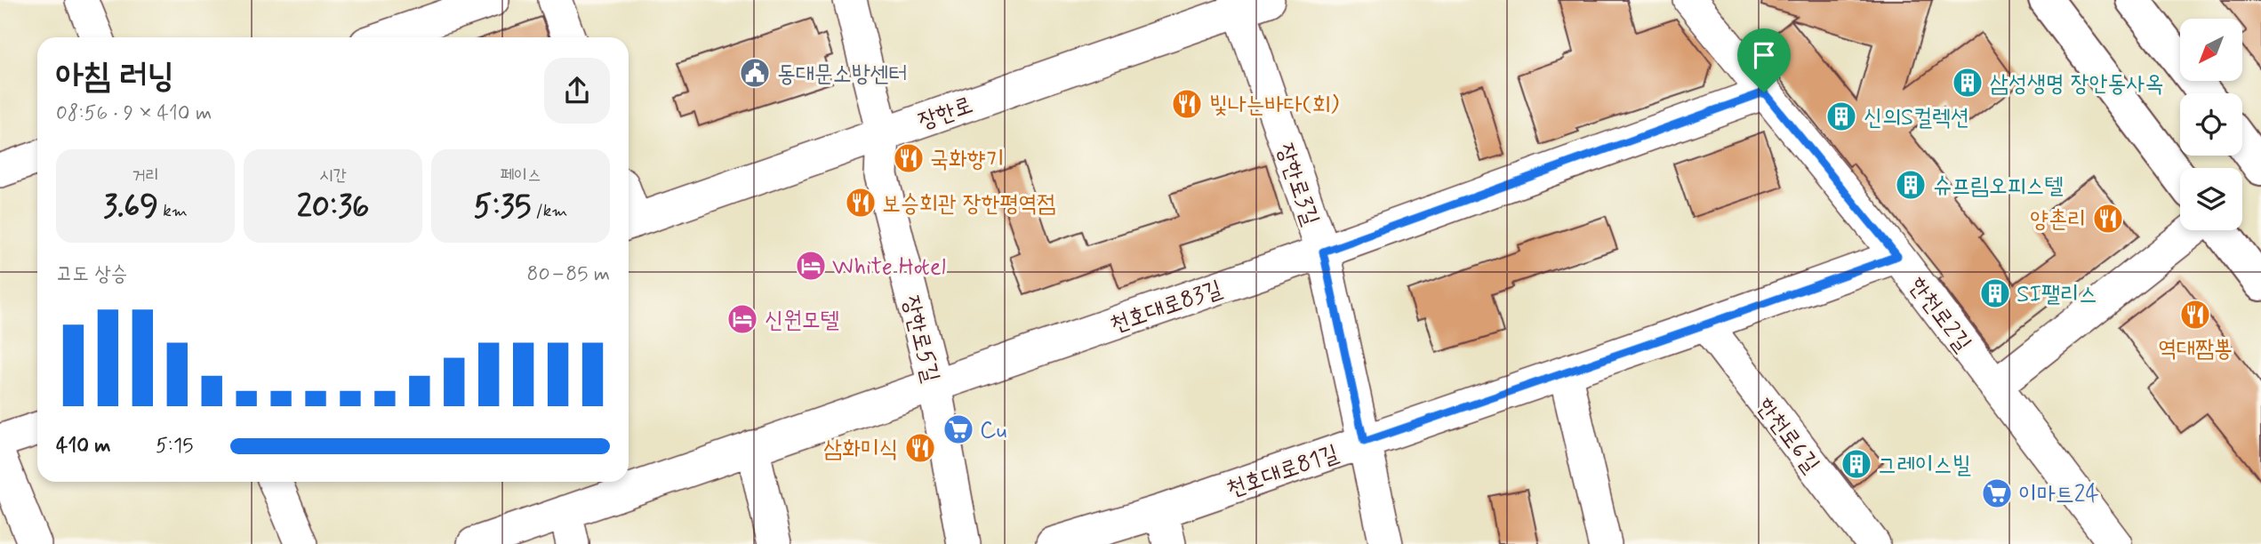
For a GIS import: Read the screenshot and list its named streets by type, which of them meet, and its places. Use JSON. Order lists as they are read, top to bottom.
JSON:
{
  "streets": {
    "street": [
      "장한로",
      "장한로3길",
      "천호대로83길",
      "한천로2길",
      "장한로5길",
      "한천로6길",
      "천호대로81길"
    ]
  },
  "crossings": [
    ["장한로", "장한로3길"],
    ["장한로", "장한로5길"],
    ["장한로3길", "천호대로83길"],
    ["장한로3길", "천호대로81길"],
    ["천호대로83길", "한천로2길"],
    ["천호대로83길", "장한로5길"],
    ["한천로2길", "천호대로81길"],
    ["한천로6길", "천호대로81길"]
  ],
  "places": {
    "public building": ["동대문소방센터"],
    "building": [
      "삼성생명 장안동사옥",
      "신의S컬렉션",
      "슈프림오피스텔",
      "SI팰리스",
      "그레이스빌"
    ],
    "restaurant": [
      "빛나는바다(회)",
      "국화향기",
      "보승회관 장한평역점",
      "양촌리",
      "역대짬뽕",
      "삼화미식"
    ],
    "hotel": ["White Hotel", "신원모텔"],
    "supermarket": ["Cu", "이마트24"]
  },
  "north": "bottom left",
  "page": {
    "heading": ["아침 러닝", "08:56 · 9 × 410 m"],
    "stats": [
      ["거리", "3.69 km"],
      ["시간", "20:36"],
      ["페이스", "5:35 /km"]
    ],
    "chart": ["고도 상승", "80–85 m"],
    "list": [
      {
        "name": "410 m",
        "note": "5:15"
      }
    ]
  }
}
